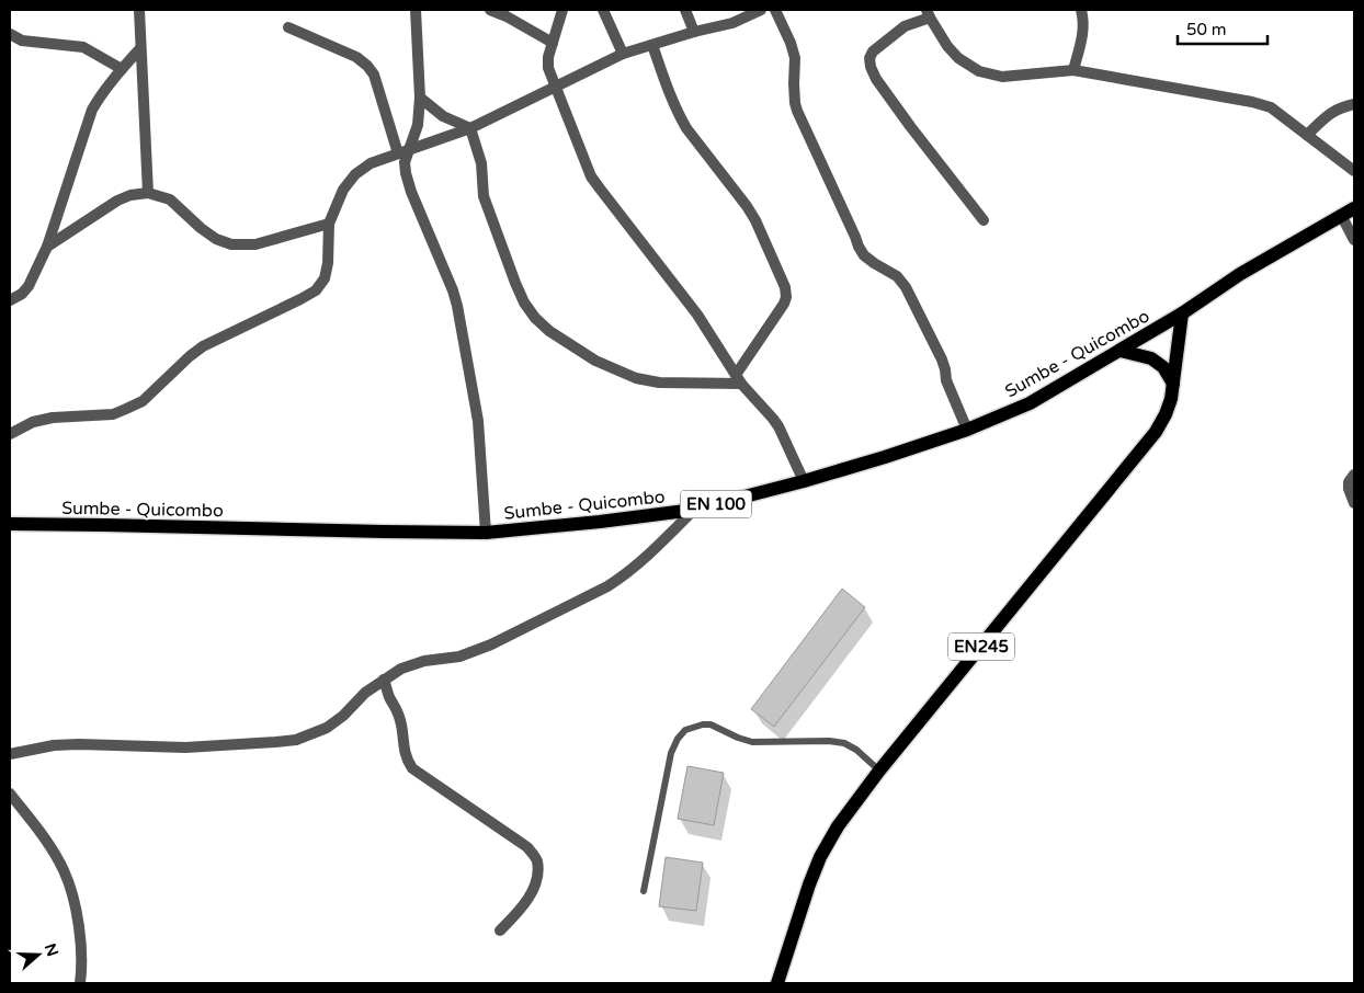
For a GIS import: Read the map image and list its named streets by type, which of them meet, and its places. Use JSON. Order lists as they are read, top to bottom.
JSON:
{
  "streets": {
    "main road": ["Sumbe - Quicombo", "EN 100", "EN245"]
  },
  "crossings": [
    ["Sumbe - Quicombo", "EN245"]
  ],
  "scale_bar": "50 m",
  "north": "right"
}
